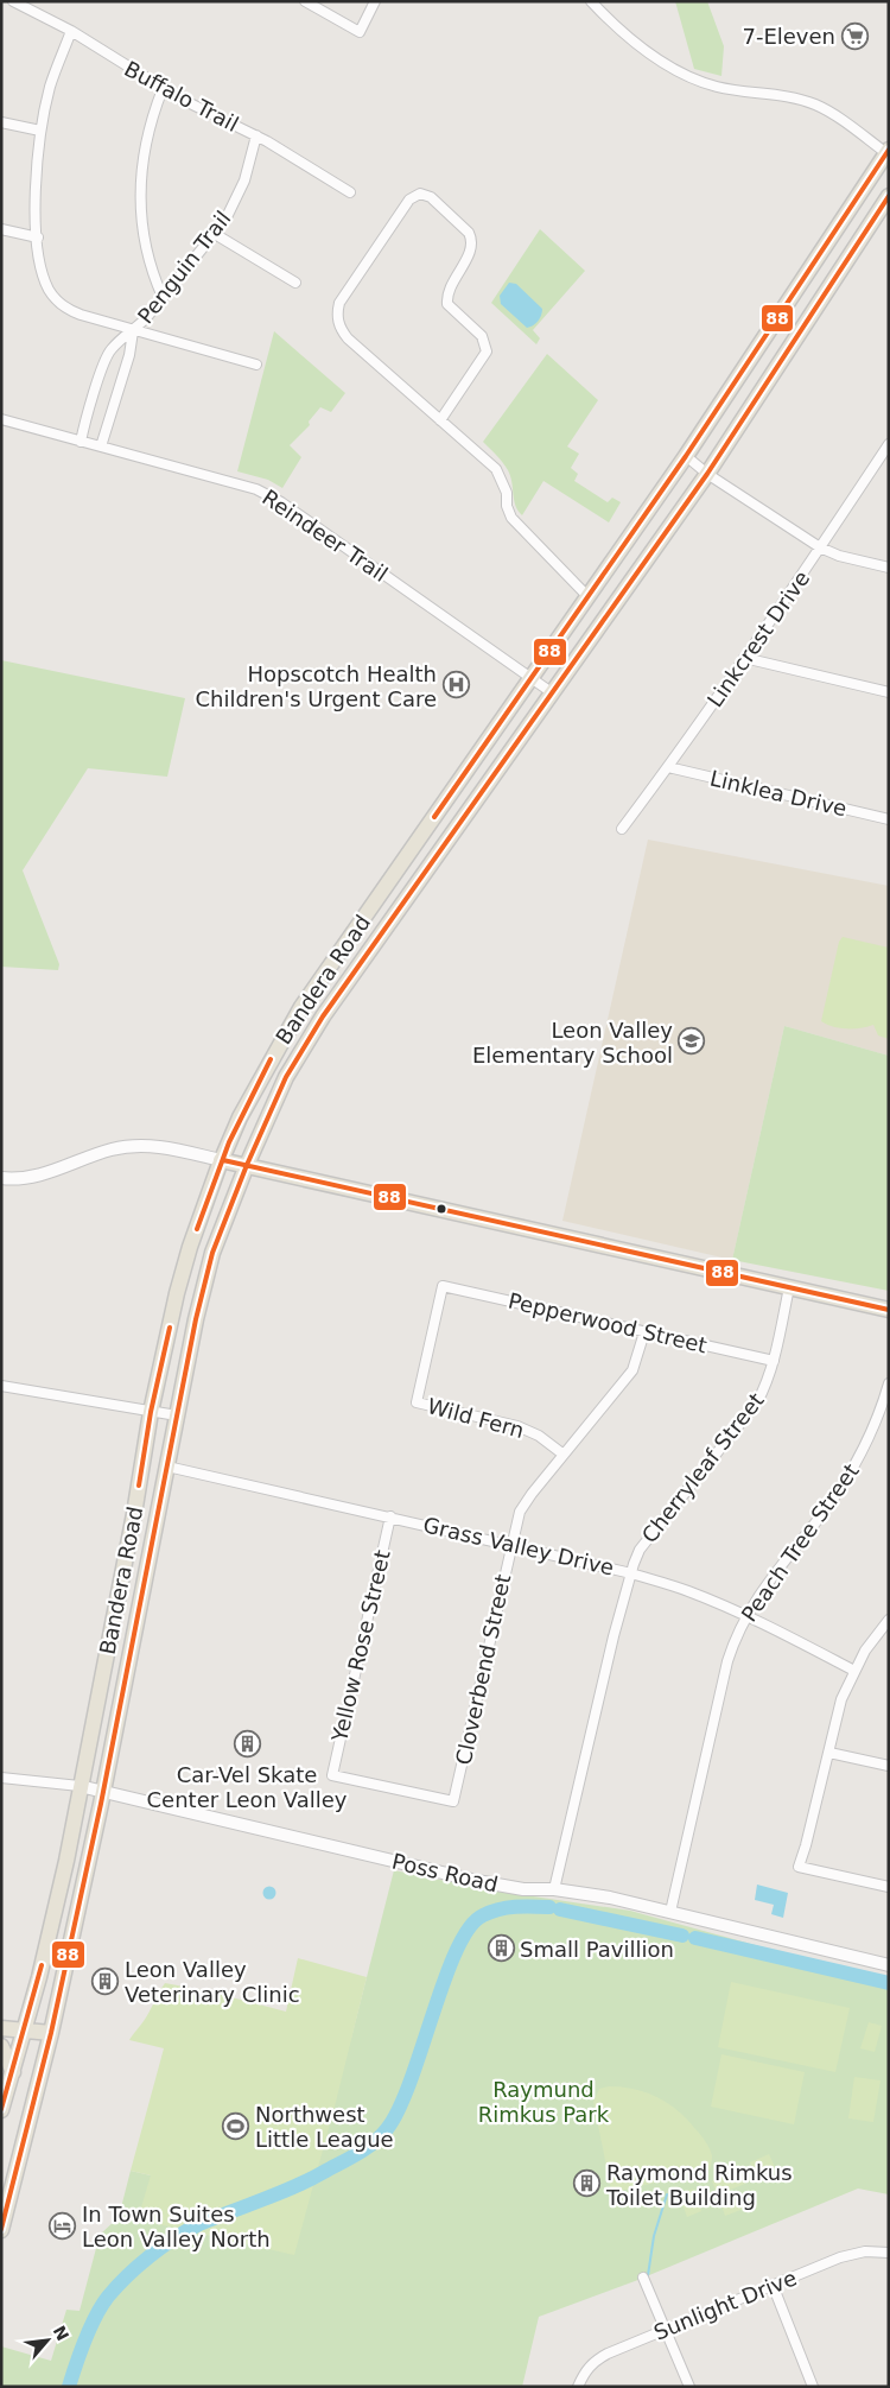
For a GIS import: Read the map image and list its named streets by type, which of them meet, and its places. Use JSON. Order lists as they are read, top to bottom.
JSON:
{
  "streets": {
    "main road": ["Bandera Road"],
    "street": [
      "Buffalo Trail",
      "Penguin Trail",
      "Reindeer Trail",
      "Linkcrest Drive",
      "Linklea Drive",
      "Pepperwood Street",
      "Wild Fern",
      "Cherryleaf Street",
      "Peach Tree Street",
      "Grass Valley Drive",
      "Yellow Rose Street",
      "Cloverbend Street",
      "Poss Road",
      "Sunlight Drive"
    ]
  },
  "crossings": [
    ["Buffalo Trail", "Penguin Trail"],
    ["Penguin Trail", "Reindeer Trail"],
    ["Reindeer Trail", "Bandera Road"],
    ["Linkcrest Drive", "Linklea Drive"],
    ["Bandera Road", "Grass Valley Drive"],
    ["Bandera Road", "Poss Road"],
    ["Pepperwood Street", "Wild Fern"],
    ["Pepperwood Street", "Cherryleaf Street"],
    ["Pepperwood Street", "Cloverbend Street"],
    ["Wild Fern", "Cloverbend Street"],
    ["Cherryleaf Street", "Grass Valley Drive"],
    ["Cherryleaf Street", "Poss Road"],
    ["Peach Tree Street", "Grass Valley Drive"],
    ["Peach Tree Street", "Poss Road"],
    ["Grass Valley Drive", "Yellow Rose Street"],
    ["Grass Valley Drive", "Cloverbend Street"],
    ["Yellow Rose Street", "Cloverbend Street"]
  ],
  "parks": ["Raymund Rimkus Park"],
  "places": {
    "supermarket": ["7-Eleven"],
    "hospital": ["Hopscotch Health Children's Urgent Care"],
    "school or university": ["Leon Valley Elementary School"],
    "building": [
      "Car-Vel Skate Center Leon Valley",
      "Small Pavillion",
      "Leon Valley Veterinary Clinic",
      "Raymond Rimkus Toilet Building"
    ],
    "sports": ["Northwest Little League"],
    "hotel": ["In Town Suites Leon Valley North"]
  },
  "lines": ["transit line 88"],
  "north": "top right"
}
